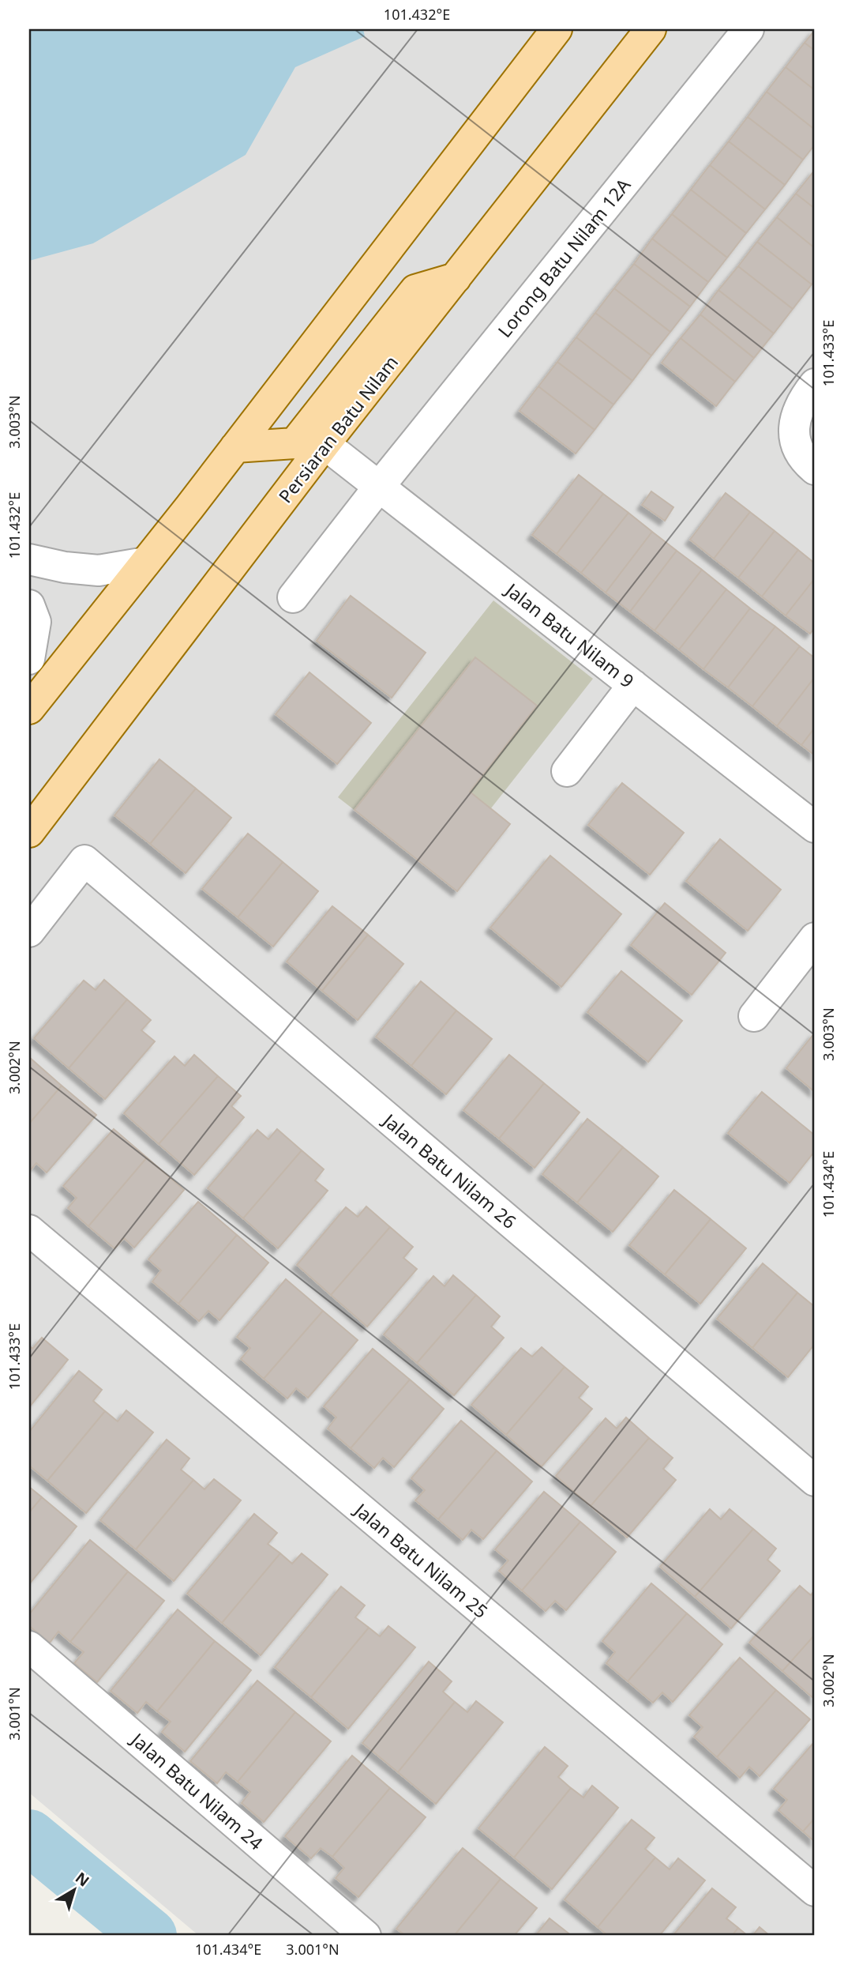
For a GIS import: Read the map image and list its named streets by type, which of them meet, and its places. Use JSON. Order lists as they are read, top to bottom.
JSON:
{
  "streets": {
    "main road": ["Persiaran Batu Nilam"],
    "street": [
      "Lorong Batu Nilam 12A",
      "Jalan Batu Nilam 9",
      "Jalan Batu Nilam 26",
      "Jalan Batu Nilam 25",
      "Jalan Batu Nilam 24"
    ]
  },
  "crossings": [
    ["Lorong Batu Nilam 12A", "Jalan Batu Nilam 9"],
    ["Persiaran Batu Nilam", "Jalan Batu Nilam 9"]
  ],
  "north": "top right",
  "coordinates": [
    "101.432°E",
    "101.433°E",
    "3.003°N",
    "3.002°N",
    "101.434°E",
    "3.001°N"
  ]
}
